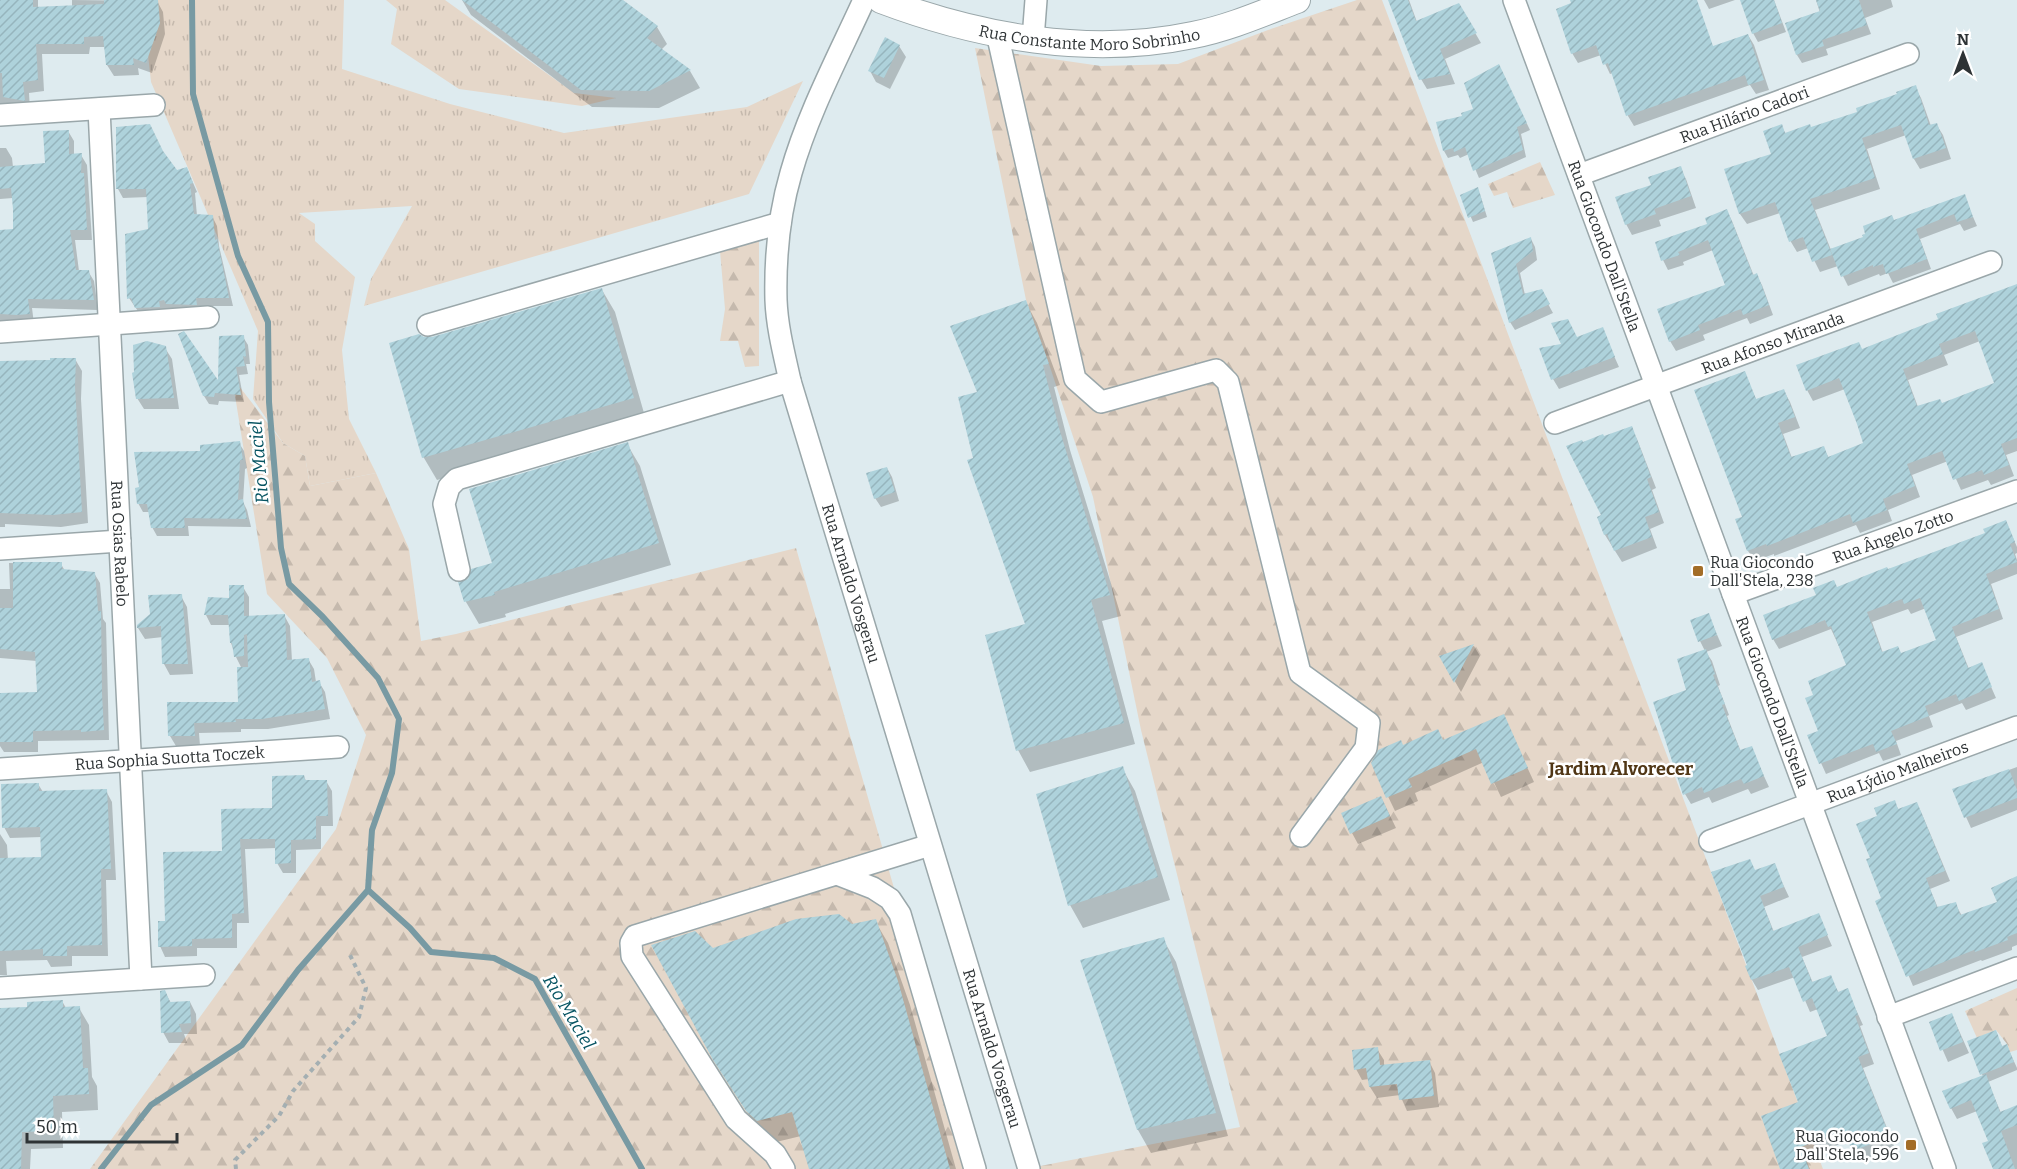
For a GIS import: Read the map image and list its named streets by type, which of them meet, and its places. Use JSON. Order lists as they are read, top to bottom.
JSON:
{
  "streets": {
    "main road": ["Rua Constante Moro Sobrinho"],
    "street": [
      "Rua Hilário Cadori",
      "Rua Giocondo Dall'Stella",
      "Rua Afonso Miranda",
      "Rua Ângelo Zotto",
      "Rua Osias Rabelo",
      "Rua Arnaldo Vosgerau",
      "Rua Sophia Suotta Toczek",
      "Rua Lýdio Malheiros"
    ]
  },
  "crossings": [
    ["Rua Hilário Cadori", "Rua Giocondo Dall'Stella"],
    ["Rua Giocondo Dall'Stella", "Rua Afonso Miranda"],
    ["Rua Giocondo Dall'Stella", "Rua Ângelo Zotto"],
    ["Rua Giocondo Dall'Stella", "Rua Lýdio Malheiros"],
    ["Rua Osias Rabelo", "Rua Sophia Suotta Toczek"]
  ],
  "districts": ["Jardim Alvorecer"],
  "water": ["Rio Maciel"],
  "places": {
    "transit": ["Rua Giocondo Dall'Stela, 238", "Rua Giocondo Dall'Stela, 596"]
  },
  "scale_bar": "50 m",
  "north": "top"
}
